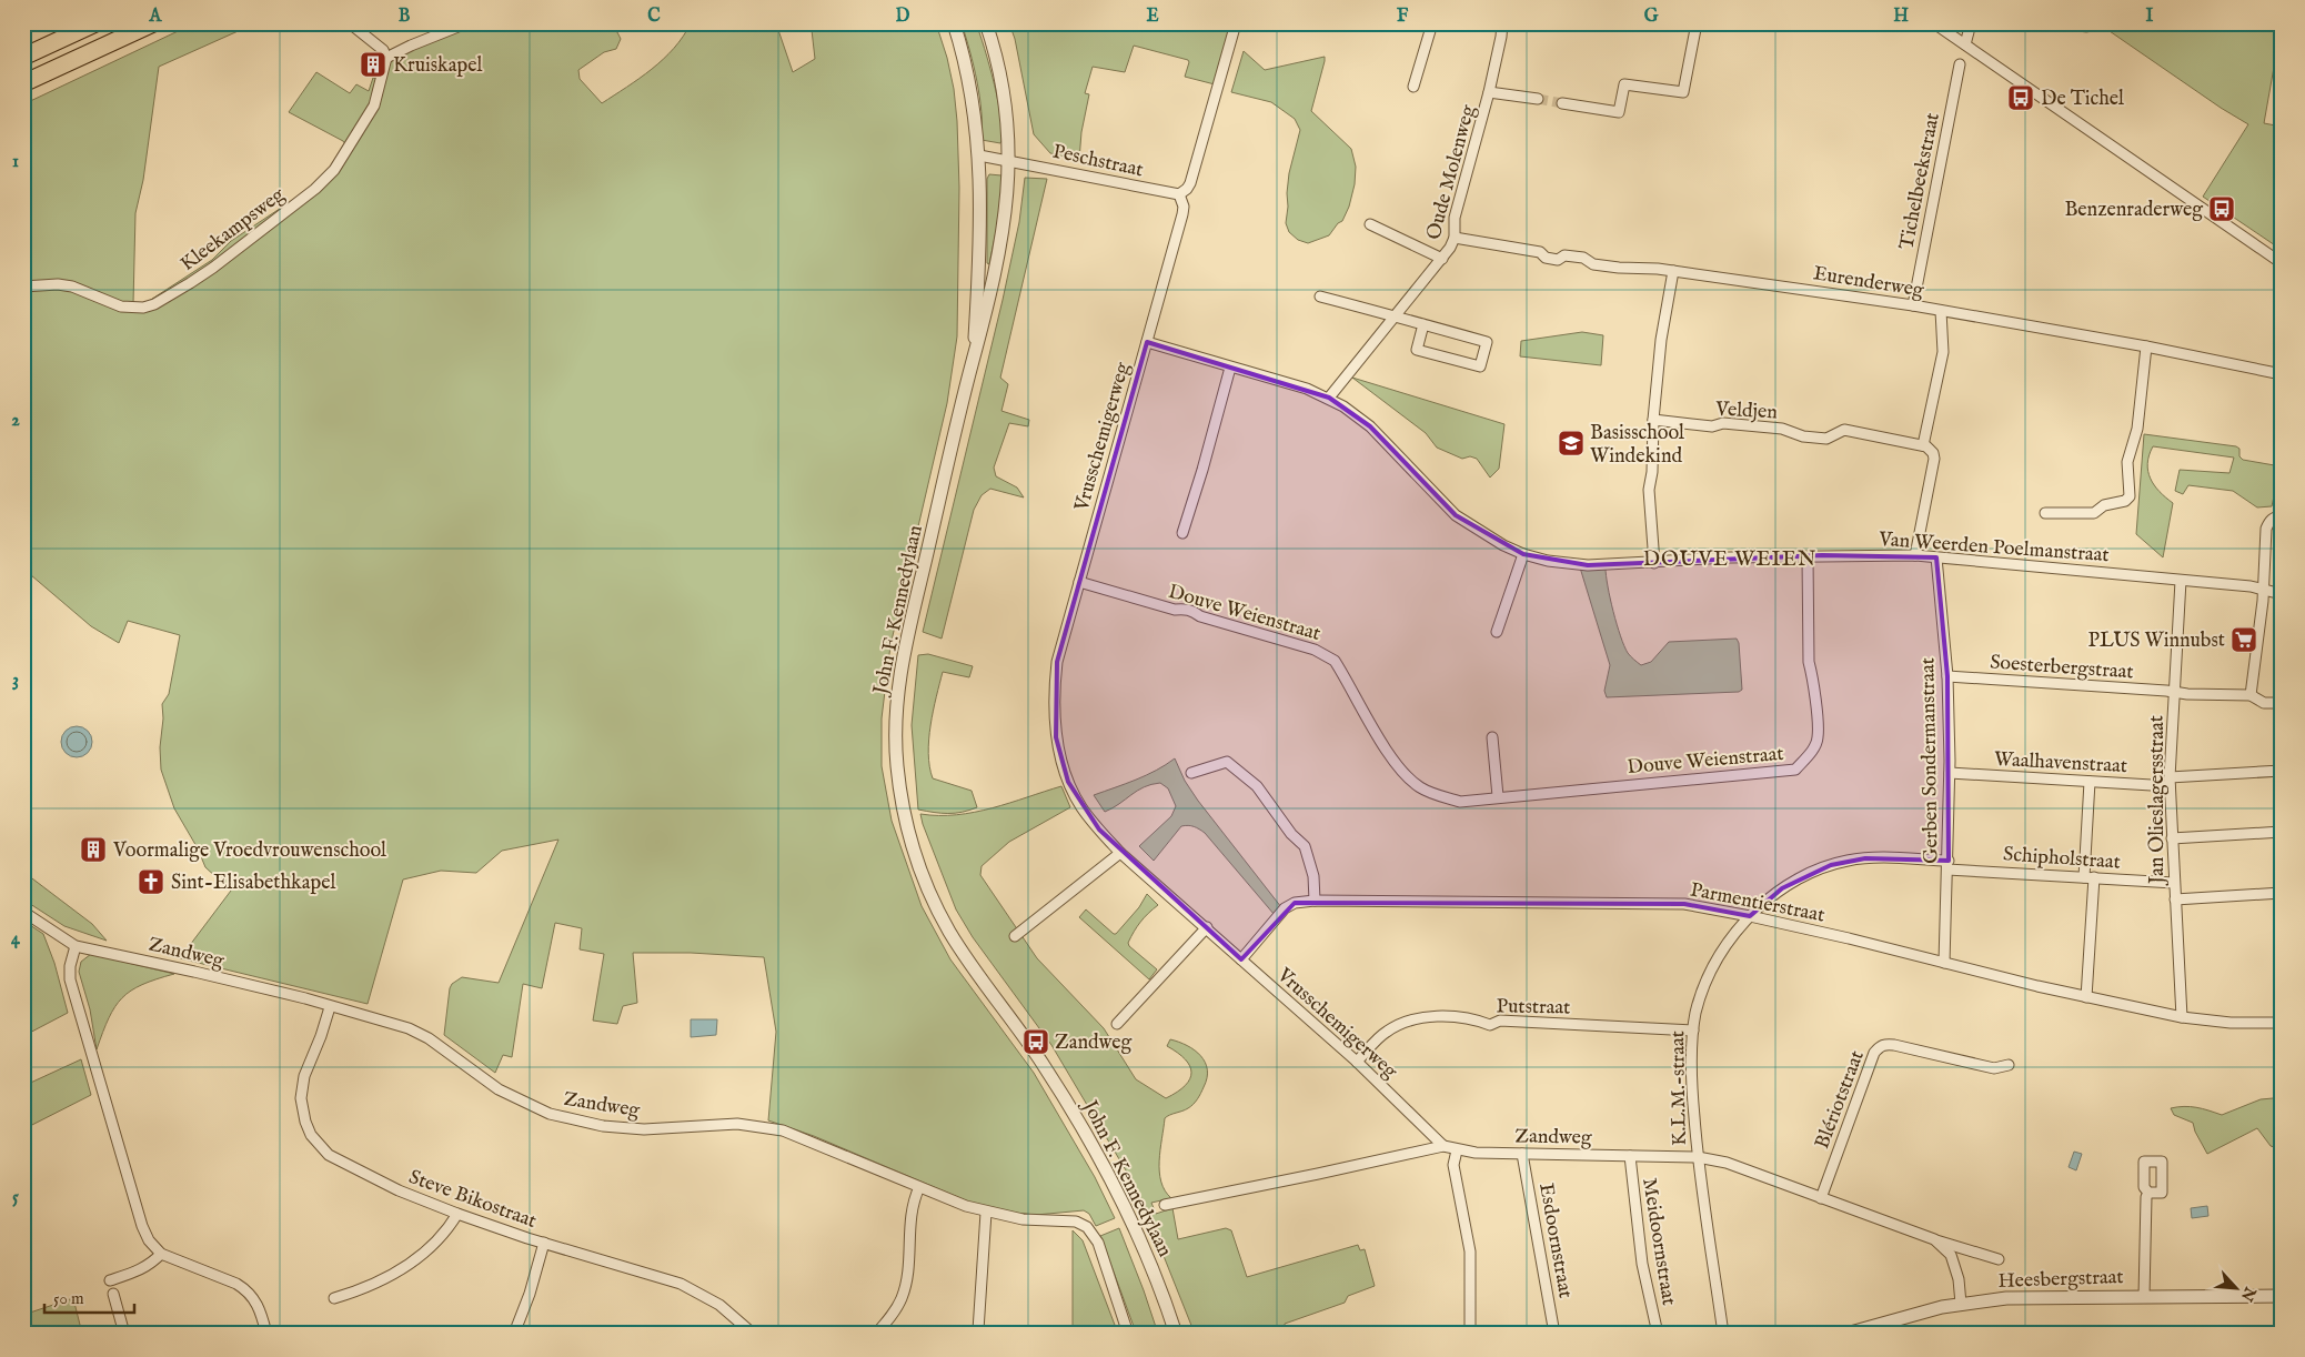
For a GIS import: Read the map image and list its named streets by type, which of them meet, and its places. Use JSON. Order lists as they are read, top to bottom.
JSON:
{
  "streets": {
    "street": [
      "Peschstraat",
      "Oude Molenweg",
      "Tichelbeekstraat",
      "Kleekampsweg",
      "Eurenderweg",
      "Veldjen",
      "Vrusschemigerweg",
      "Van Weerden Poelmanstraat",
      "John F. Kennedylaan",
      "Douve Weienstraat",
      "Soesterbergstraat",
      "Gerben Sondermanstraat",
      "Waalhavenstraat",
      "Jan Olieslagersstraat",
      "Schipholstraat",
      "Parmentierstraat",
      "Zandweg",
      "Putstraat",
      "K.L.M.-straat",
      "Blériotstraat",
      "Steve Bikostraat",
      "Esdoornstraat",
      "Meidoornstraat",
      "Heesbergstraat"
    ]
  },
  "crossings": [
    ["Peschstraat", "Vrusschemigerweg"],
    ["Peschstraat", "John F. Kennedylaan"],
    ["Oude Molenweg", "Eurenderweg"],
    ["Oude Molenweg", "Van Weerden Poelmanstraat"],
    ["Tichelbeekstraat", "Eurenderweg"],
    ["Vrusschemigerweg", "Van Weerden Poelmanstraat"],
    ["Vrusschemigerweg", "Douve Weienstraat"],
    ["Vrusschemigerweg", "Parmentierstraat"],
    ["Vrusschemigerweg", "Zandweg"],
    ["Vrusschemigerweg", "Putstraat"],
    ["Van Weerden Poelmanstraat", "Douve Weienstraat"],
    ["Van Weerden Poelmanstraat", "Gerben Sondermanstraat"],
    ["Van Weerden Poelmanstraat", "Jan Olieslagersstraat"],
    ["Soesterbergstraat", "Gerben Sondermanstraat"],
    ["Soesterbergstraat", "Jan Olieslagersstraat"],
    ["Gerben Sondermanstraat", "Waalhavenstraat"],
    ["Gerben Sondermanstraat", "Schipholstraat"],
    ["Gerben Sondermanstraat", "Parmentierstraat"],
    ["Gerben Sondermanstraat", "K.L.M.-straat"],
    ["Waalhavenstraat", "Jan Olieslagersstraat"],
    ["Jan Olieslagersstraat", "Schipholstraat"],
    ["Jan Olieslagersstraat", "Parmentierstraat"],
    ["Schipholstraat", "K.L.M.-straat"],
    ["Parmentierstraat", "K.L.M.-straat"],
    ["Zandweg", "K.L.M.-straat"],
    ["Zandweg", "Blériotstraat"],
    ["Zandweg", "Steve Bikostraat"],
    ["Zandweg", "Esdoornstraat"],
    ["Zandweg", "Meidoornstraat"],
    ["Zandweg", "Heesbergstraat"],
    ["Putstraat", "K.L.M.-straat"]
  ],
  "districts": ["DOUVE WEIEN"],
  "places": {
    "building": ["Kruiskapel", "Voormalige Vroedvrouwenschool"],
    "bus stop": ["De Tichel", "Benzenraderweg", "Zandweg"],
    "school or university": ["Basisschool Windekind"],
    "supermarket": ["PLUS Winnubst"],
    "church": ["Sint-Elisabethkapel"]
  },
  "scale_bar": "50 m",
  "north": "bottom right",
  "grid": {
    "columns": [
      "A",
      "B",
      "C",
      "D",
      "E",
      "F",
      "G",
      "H",
      "I"
    ],
    "rows": [
      "1",
      "2",
      "3",
      "4",
      "5"
    ]
  }
}
